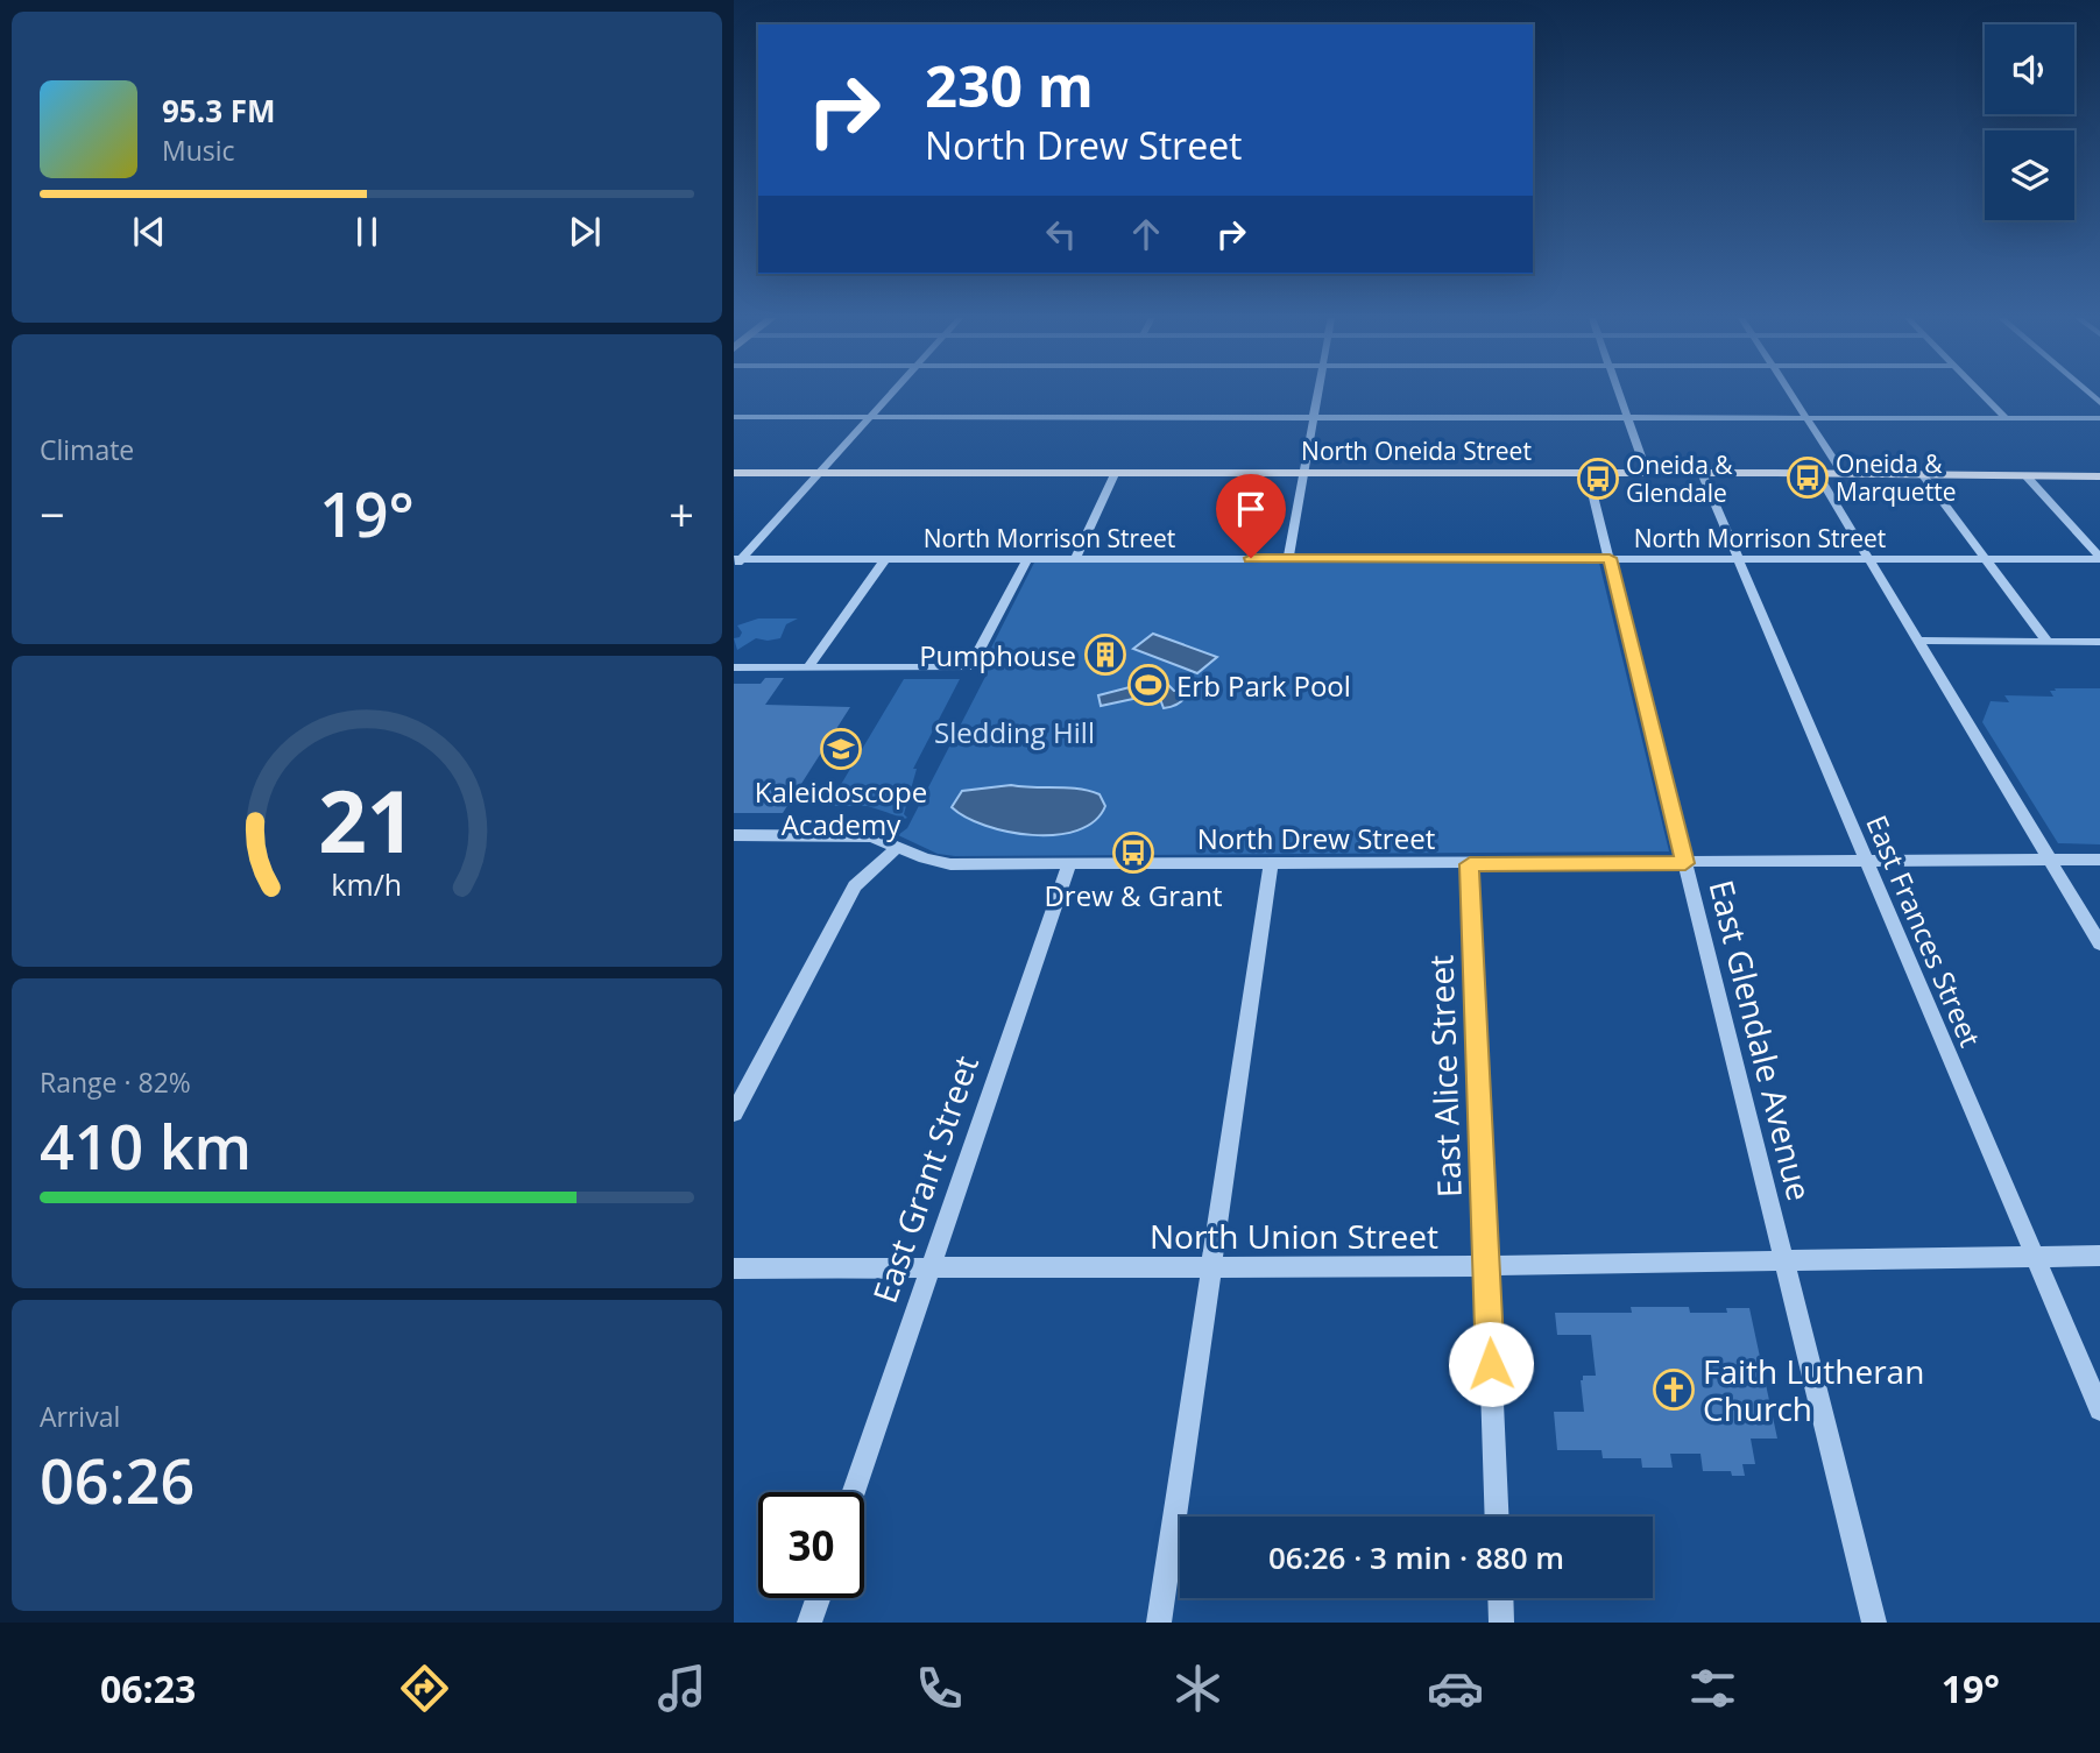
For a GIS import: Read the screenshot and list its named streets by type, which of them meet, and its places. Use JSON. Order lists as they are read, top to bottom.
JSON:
{
  "streets": {
    "main road": ["North Oneida Street"],
    "street": [
      "North Morrison Street",
      "North Drew Street",
      "East Frances Street",
      "East Glendale Avenue",
      "East Alice Street",
      "East Grant Street",
      "North Union Street"
    ]
  },
  "crossings": [
    ["North Oneida Street", "East Frances Street"],
    ["North Oneida Street", "East Glendale Avenue"],
    ["North Morrison Street", "East Frances Street"],
    ["North Morrison Street", "East Glendale Avenue"],
    ["North Drew Street", "East Frances Street"],
    ["North Drew Street", "East Glendale Avenue"],
    ["North Drew Street", "East Alice Street"],
    ["North Drew Street", "East Grant Street"],
    ["East Frances Street", "North Union Street"],
    ["East Glendale Avenue", "North Union Street"],
    ["East Alice Street", "North Union Street"],
    ["East Grant Street", "North Union Street"]
  ],
  "parks": ["Sledding Hill"],
  "places": {
    "bus stop": ["Oneida & Marquette", "Oneida & Glendale", "Drew & Grant"],
    "building": ["Pumphouse"],
    "sports": ["Erb Park Pool"],
    "school or university": ["Kaleidoscope Academy"],
    "church": ["Faith Lutheran Church"]
  },
  "page": {
    "turn": ["230 m", "North Drew Street"],
    "song": ["95.3 FM", "Music"],
    "tile": [
      "Climate",
      ["Range · 82%", "410 km"],
      ["Arrival", "06:26"]
    ],
    "heat": ["−", "19°", "+"],
    "limit": "30",
    "trip": "06:26 · 3 min · 880 m",
    "tabs": ["06:23", "19°"],
    "gauge": ["21", "km/h"]
  }
}
